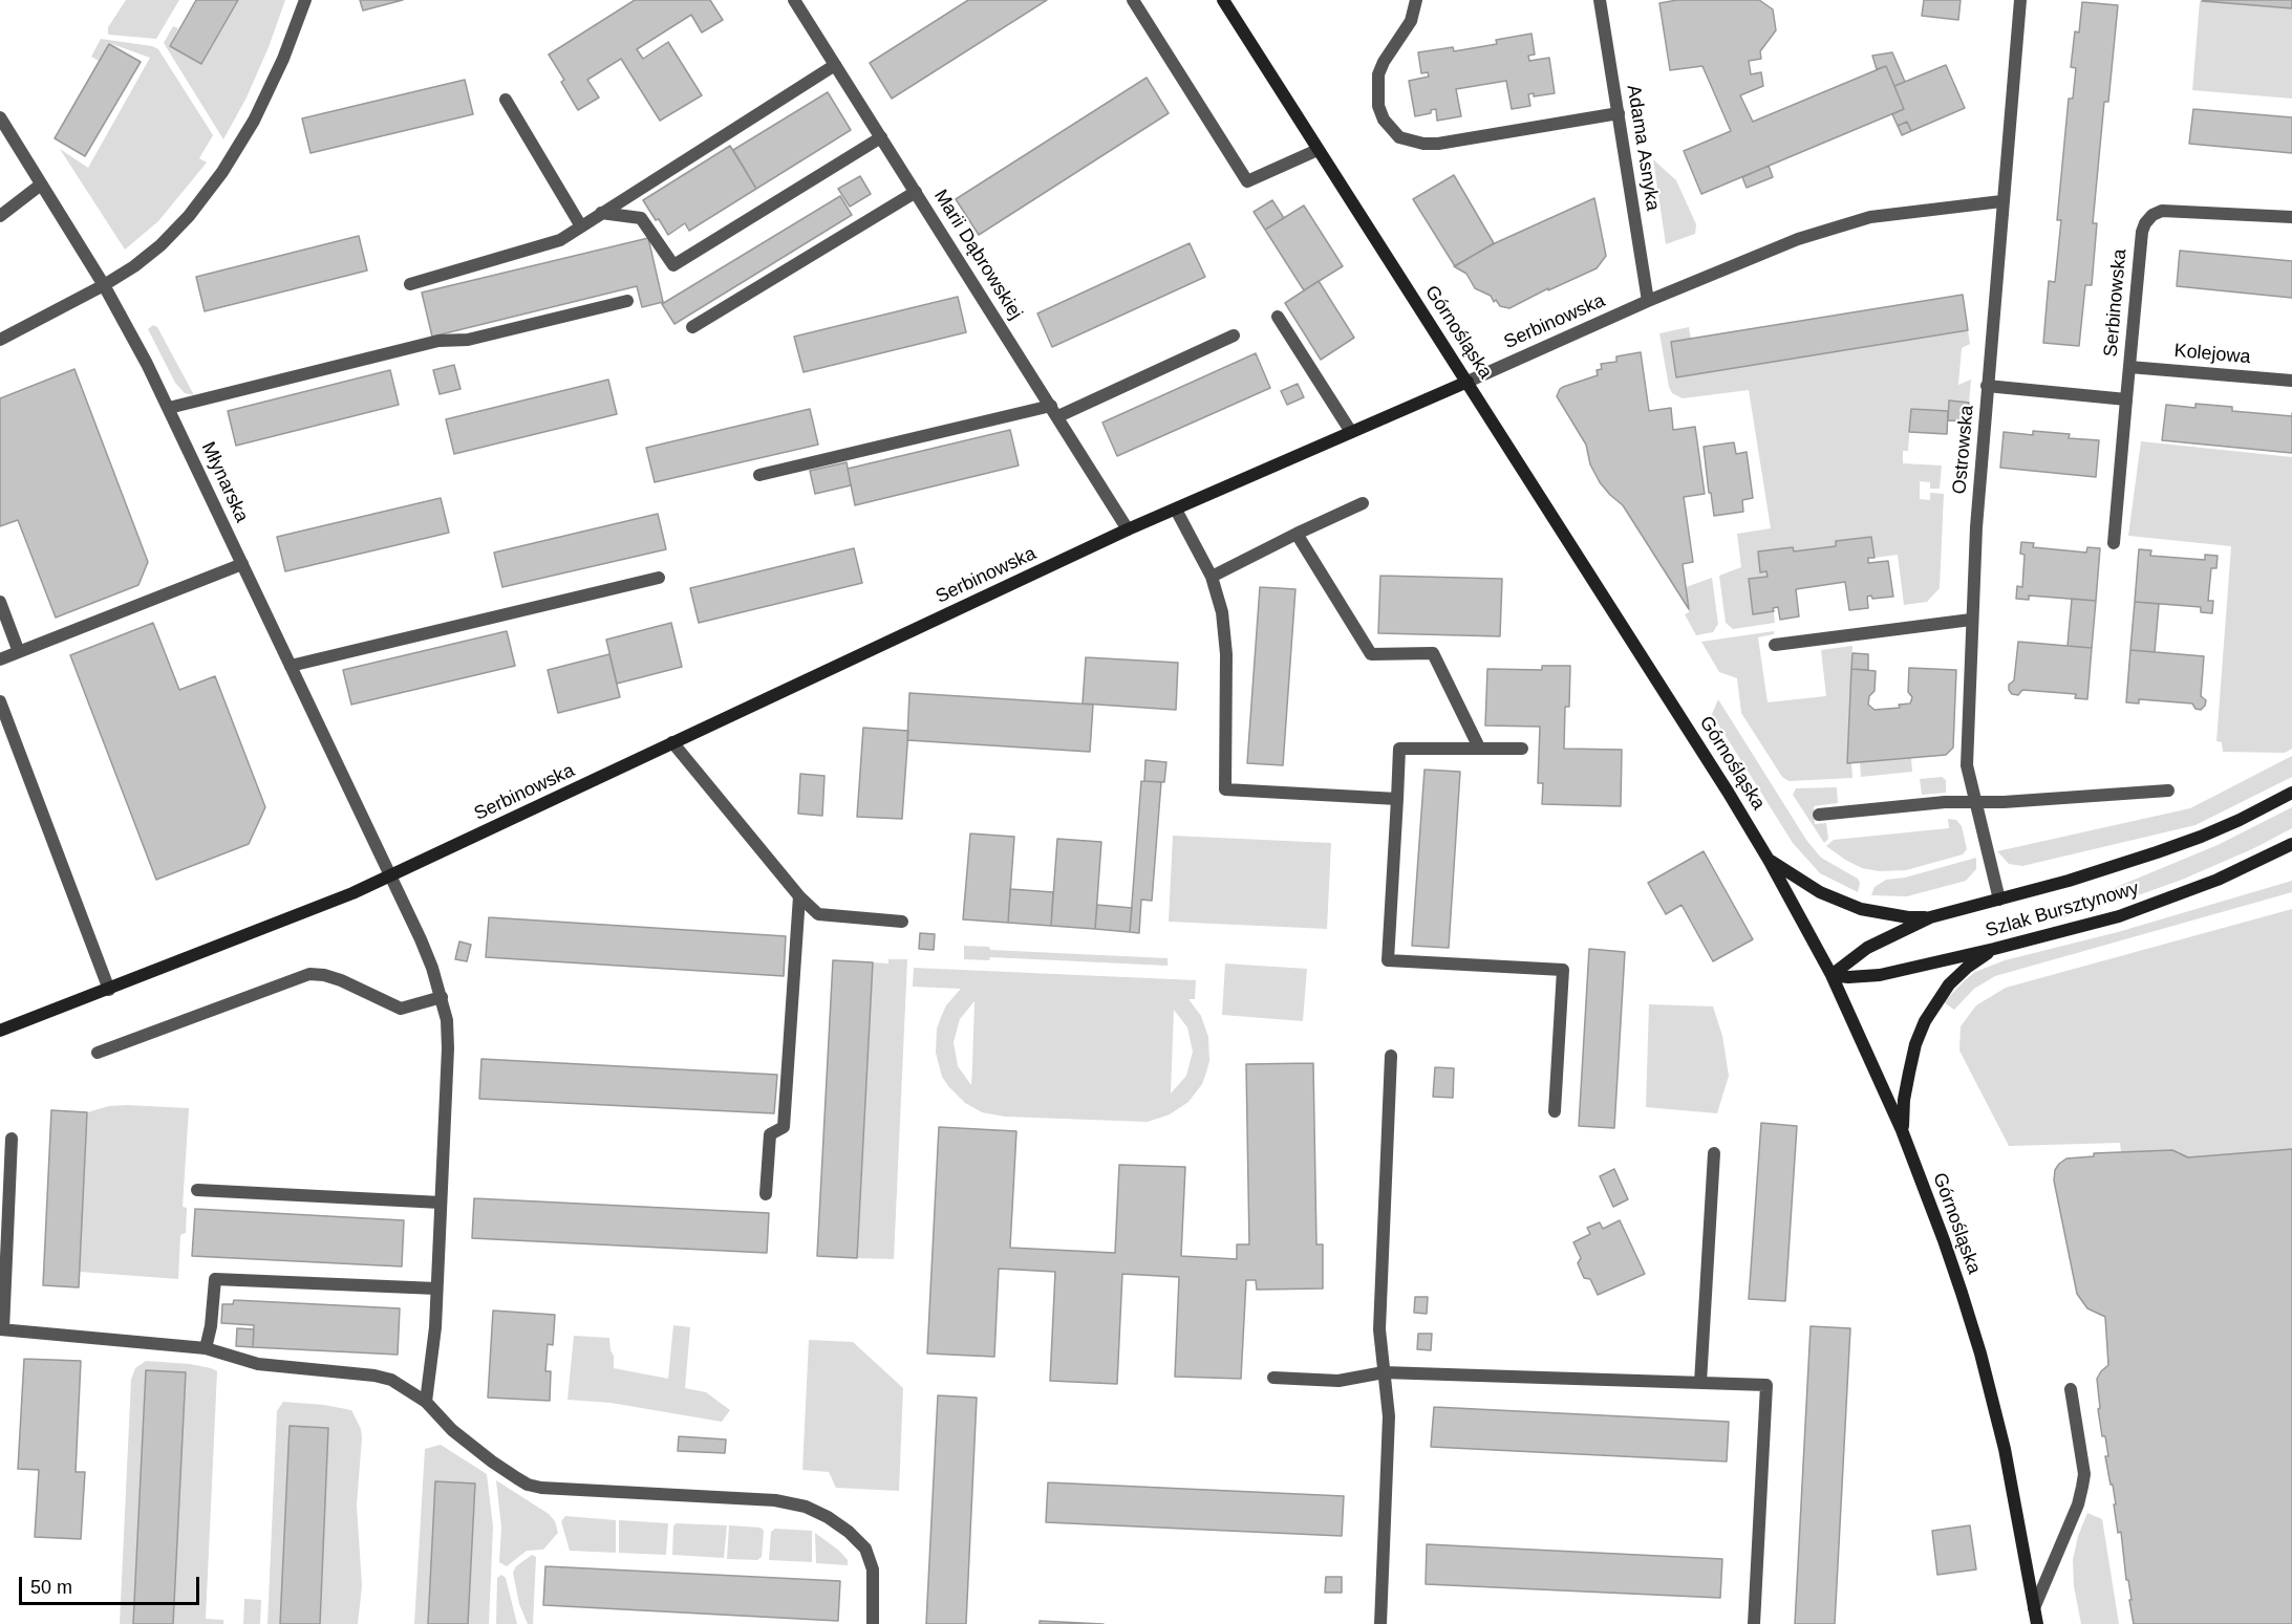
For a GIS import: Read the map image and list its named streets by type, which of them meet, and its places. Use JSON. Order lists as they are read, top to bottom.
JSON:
{
  "streets": {
    "street": [
      "Adama Asnyka",
      "Marii Dąbrowskiej",
      "Serbinowska",
      "Górnośląska",
      "Kolejowa",
      "Ostrowska",
      "Młynarska",
      "Szlak Bursztynowy"
    ]
  },
  "crossings": [
    ["Adama Asnyka", "Serbinowska"],
    ["Marii Dąbrowskiej", "Serbinowska"],
    ["Serbinowska", "Górnośląska"],
    ["Serbinowska", "Kolejowa"],
    ["Serbinowska", "Ostrowska"],
    ["Serbinowska", "Młynarska"],
    ["Górnośląska", "Szlak Bursztynowy"],
    ["Ostrowska", "Szlak Bursztynowy"]
  ],
  "scale_bar": "50 m"
}
